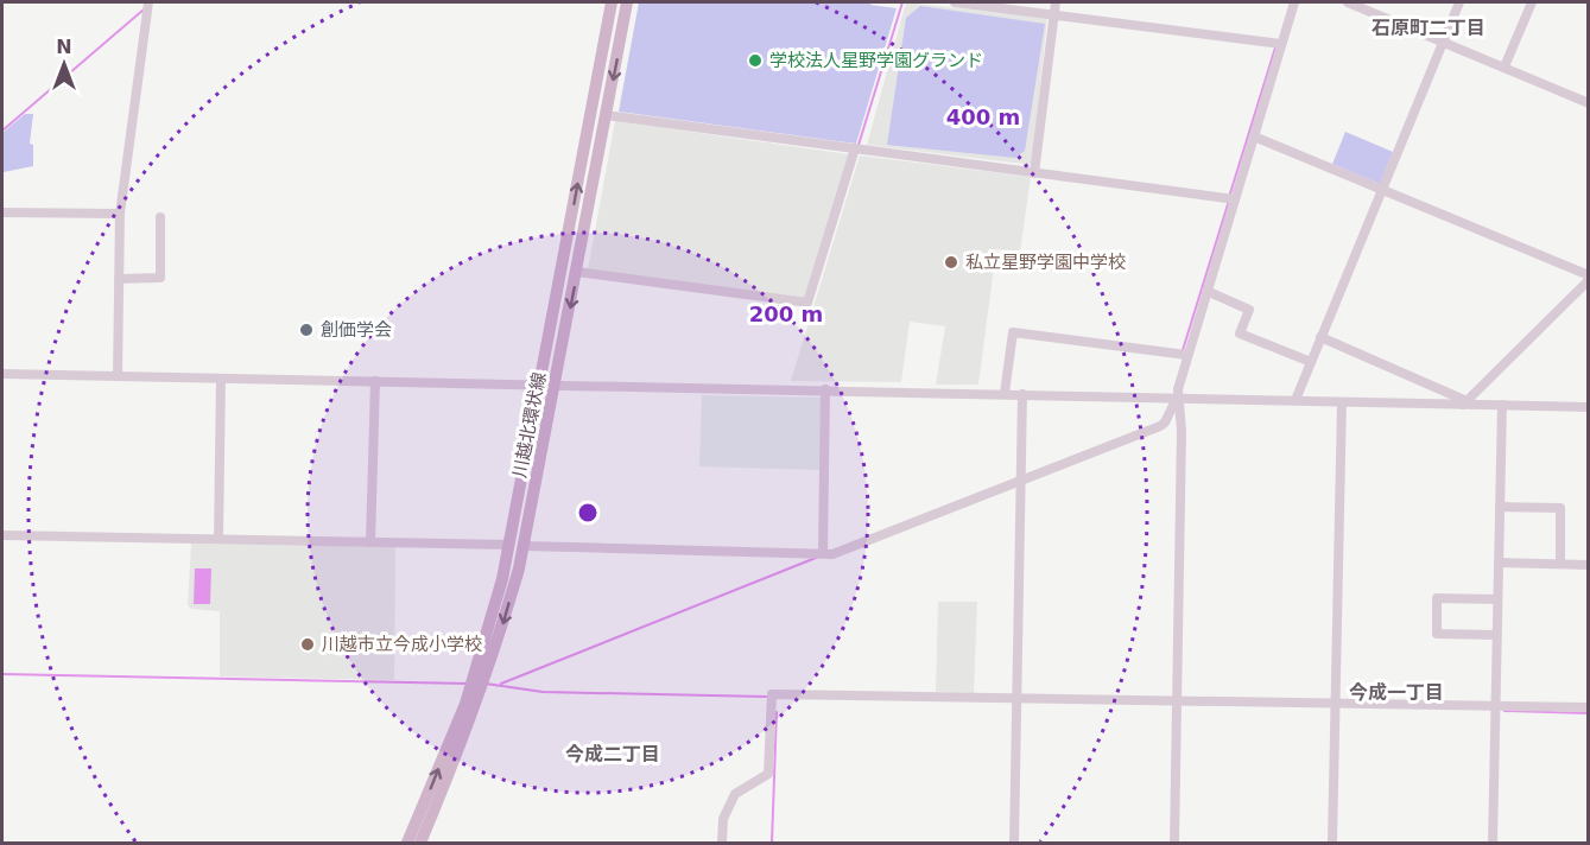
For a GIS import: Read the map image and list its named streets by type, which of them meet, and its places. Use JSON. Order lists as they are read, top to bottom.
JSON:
{
  "streets": {
    "main road": ["川越北環状線"]
  },
  "districts": ["石原町二丁目", "今成一丁目", "今成二丁目"],
  "places": [
    "学校法人星野学園グランド",
    "私立星野学園中学校",
    "創価学会",
    "川越市立今成小学校"
  ],
  "north": "top",
  "rings": ["400 m", "200 m"]
}
